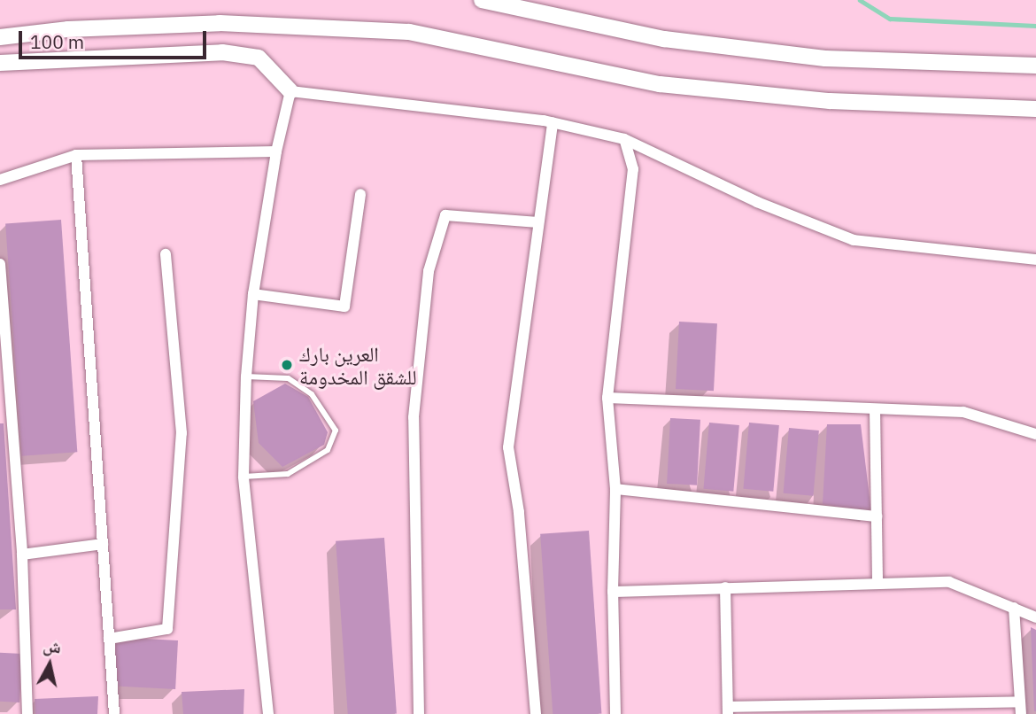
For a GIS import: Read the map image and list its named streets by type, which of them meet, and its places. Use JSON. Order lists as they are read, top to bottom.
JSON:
{
  "places": ["العرين بارك للشقق المخدومة"],
  "scale_bar": "100 m",
  "north": "top"
}
